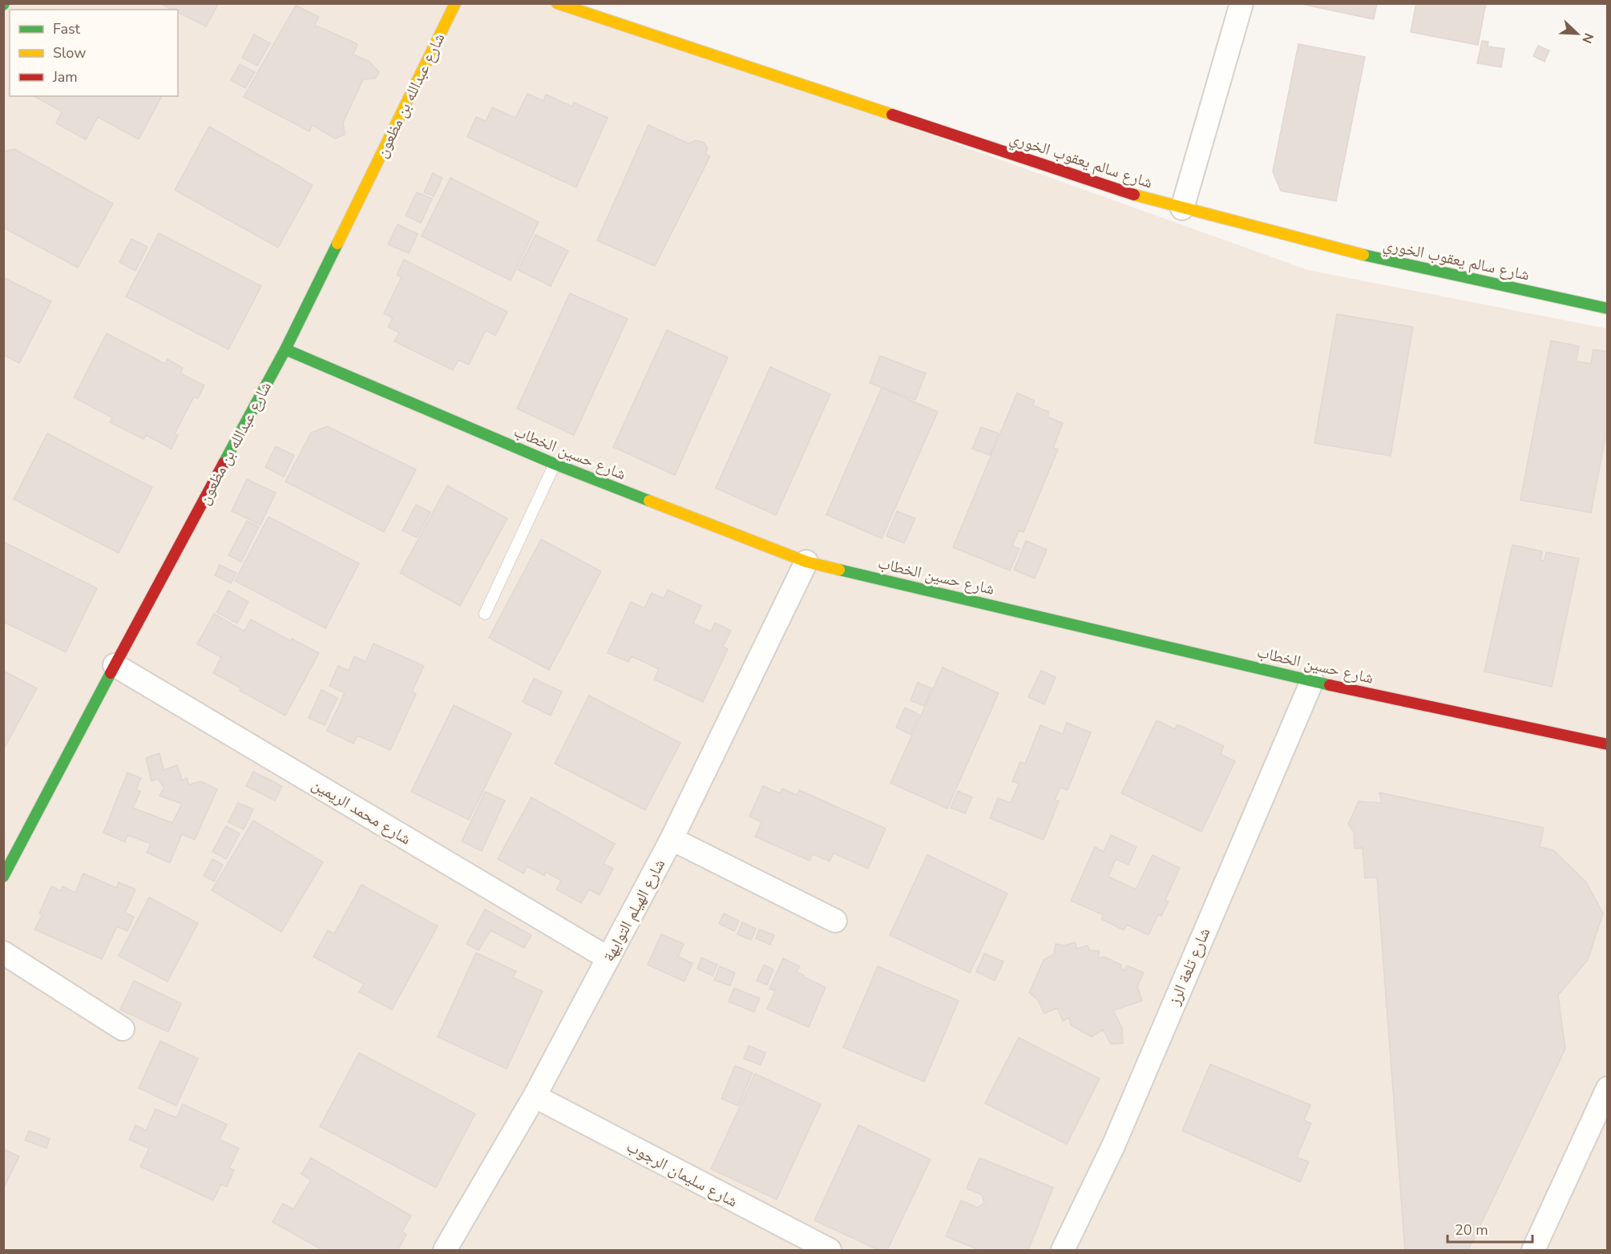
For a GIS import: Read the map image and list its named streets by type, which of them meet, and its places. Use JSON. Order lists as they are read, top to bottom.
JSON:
{
  "streets": {
    "street": [
      "شارع عبدالله بن مظعون",
      "شارع سالم يعقوب الخوري",
      "شارع حسين الخطاب",
      "شارع محمد الريمين",
      "شارع الهيلم التوايهة",
      "شارع تلعة الرز",
      "شارع سليمان الرجوب"
    ]
  },
  "crossings": [
    ["شارع عبدالله بن مظعون", "شارع حسين الخطاب"],
    ["شارع عبدالله بن مظعون", "شارع محمد الريمين"],
    ["شارع حسين الخطاب", "شارع الهيلم التوايهة"],
    ["شارع حسين الخطاب", "شارع تلعة الرز"],
    ["شارع محمد الريمين", "شارع الهيلم التوايهة"],
    ["شارع الهيلم التوايهة", "شارع سليمان الرجوب"]
  ],
  "legend": ["Fast", "Slow", "Jam"],
  "scale_bar": "20 m",
  "north": "bottom right"
}
